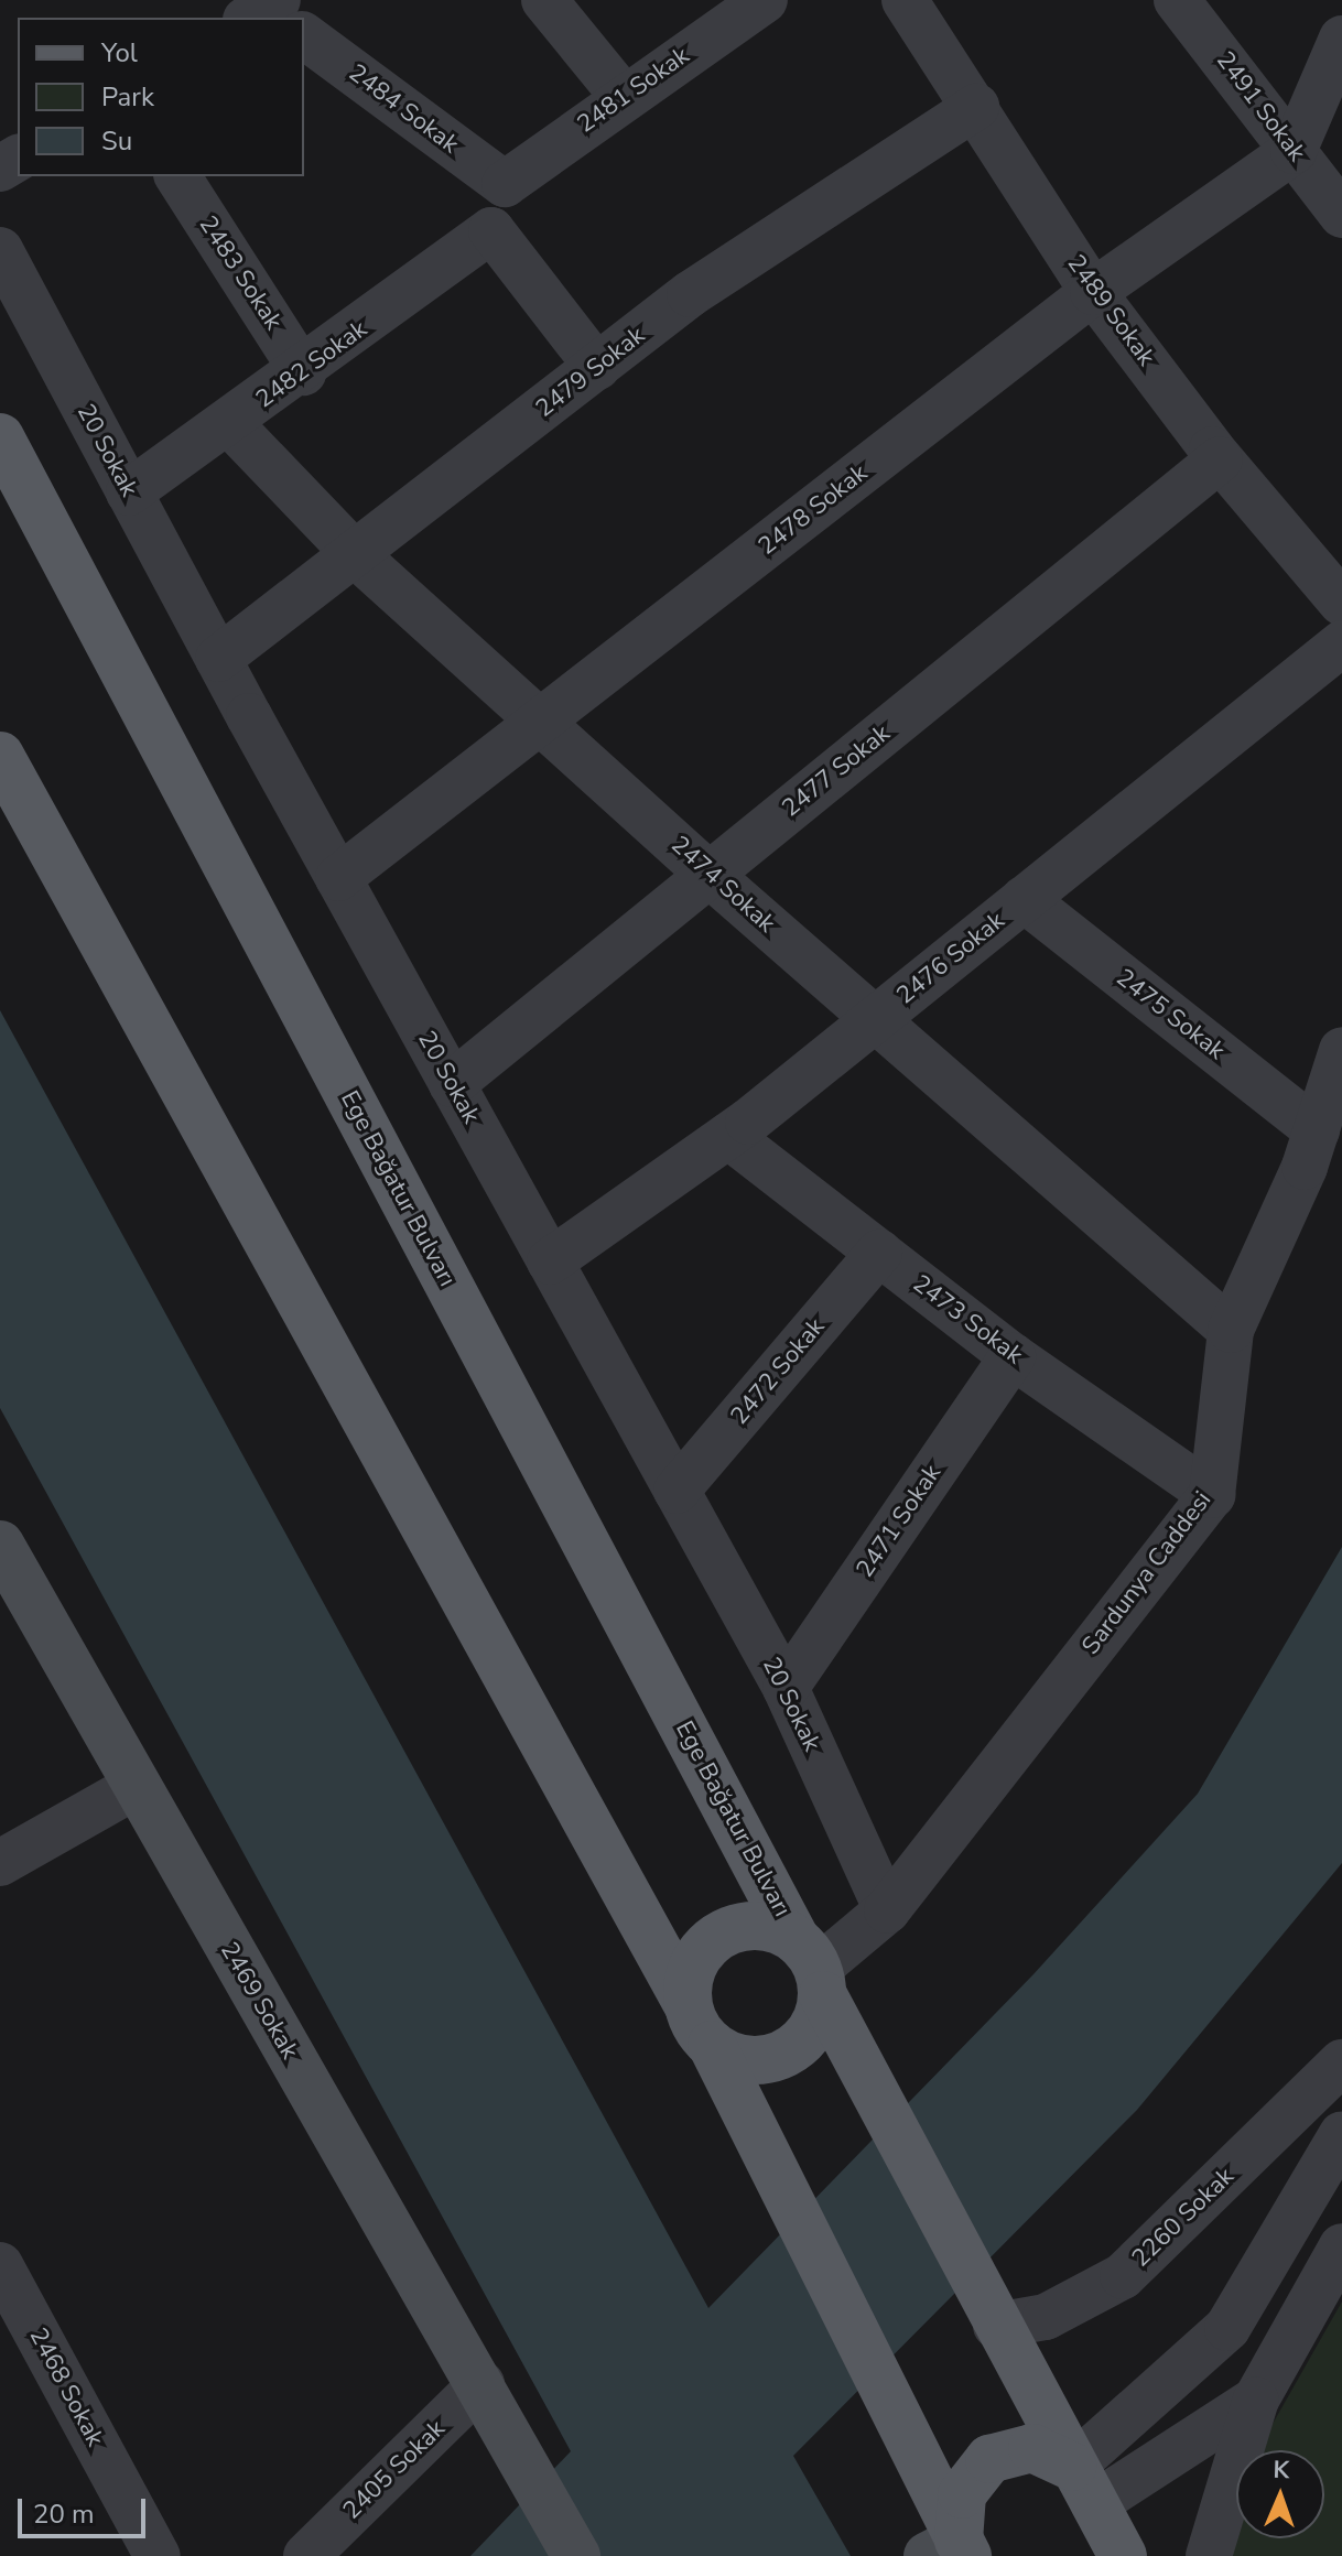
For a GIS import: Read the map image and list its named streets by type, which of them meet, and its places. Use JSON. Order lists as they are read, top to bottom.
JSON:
{
  "streets": {
    "main road": ["Ege Bağatur Bulvarı"],
    "street": [
      "2481 Sokak",
      "2491 Sokak",
      "2484 Sokak",
      "2483 Sokak",
      "2489 Sokak",
      "2482 Sokak",
      "2479 Sokak",
      "20 Sokak",
      "2478 Sokak",
      "2477 Sokak",
      "2474 Sokak",
      "2476 Sokak",
      "2475 Sokak",
      "2473 Sokak",
      "2472 Sokak",
      "2471 Sokak",
      "Sardunya Caddesi",
      "2469 Sokak",
      "2260 Sokak",
      "2468 Sokak",
      "2405 Sokak"
    ]
  },
  "crossings": [
    ["2481 Sokak", "2484 Sokak"],
    ["2491 Sokak", "2478 Sokak"],
    ["2483 Sokak", "2482 Sokak"],
    ["2489 Sokak", "2479 Sokak"],
    ["2489 Sokak", "2478 Sokak"],
    ["2489 Sokak", "2477 Sokak"],
    ["2482 Sokak", "2479 Sokak"],
    ["2482 Sokak", "20 Sokak"],
    ["2482 Sokak", "2474 Sokak"],
    ["2479 Sokak", "20 Sokak"],
    ["2479 Sokak", "2474 Sokak"],
    ["20 Sokak", "2478 Sokak"],
    ["20 Sokak", "2477 Sokak"],
    ["20 Sokak", "2476 Sokak"],
    ["20 Sokak", "2472 Sokak"],
    ["20 Sokak", "2471 Sokak"],
    ["20 Sokak", "Sardunya Caddesi"],
    ["2478 Sokak", "2474 Sokak"],
    ["2477 Sokak", "2474 Sokak"],
    ["2474 Sokak", "2476 Sokak"],
    ["2474 Sokak", "Sardunya Caddesi"],
    ["2476 Sokak", "2475 Sokak"],
    ["2476 Sokak", "2473 Sokak"],
    ["2475 Sokak", "Sardunya Caddesi"],
    ["Ege Bağatur Bulvarı", "Sardunya Caddesi"],
    ["Ege Bağatur Bulvarı", "2260 Sokak"],
    ["2473 Sokak", "2472 Sokak"],
    ["2473 Sokak", "2471 Sokak"],
    ["2473 Sokak", "Sardunya Caddesi"],
    ["2469 Sokak", "2405 Sokak"]
  ],
  "legend": ["Yol", "Park", "Su"],
  "scale_bar": "20 m",
  "north": "top"
}
